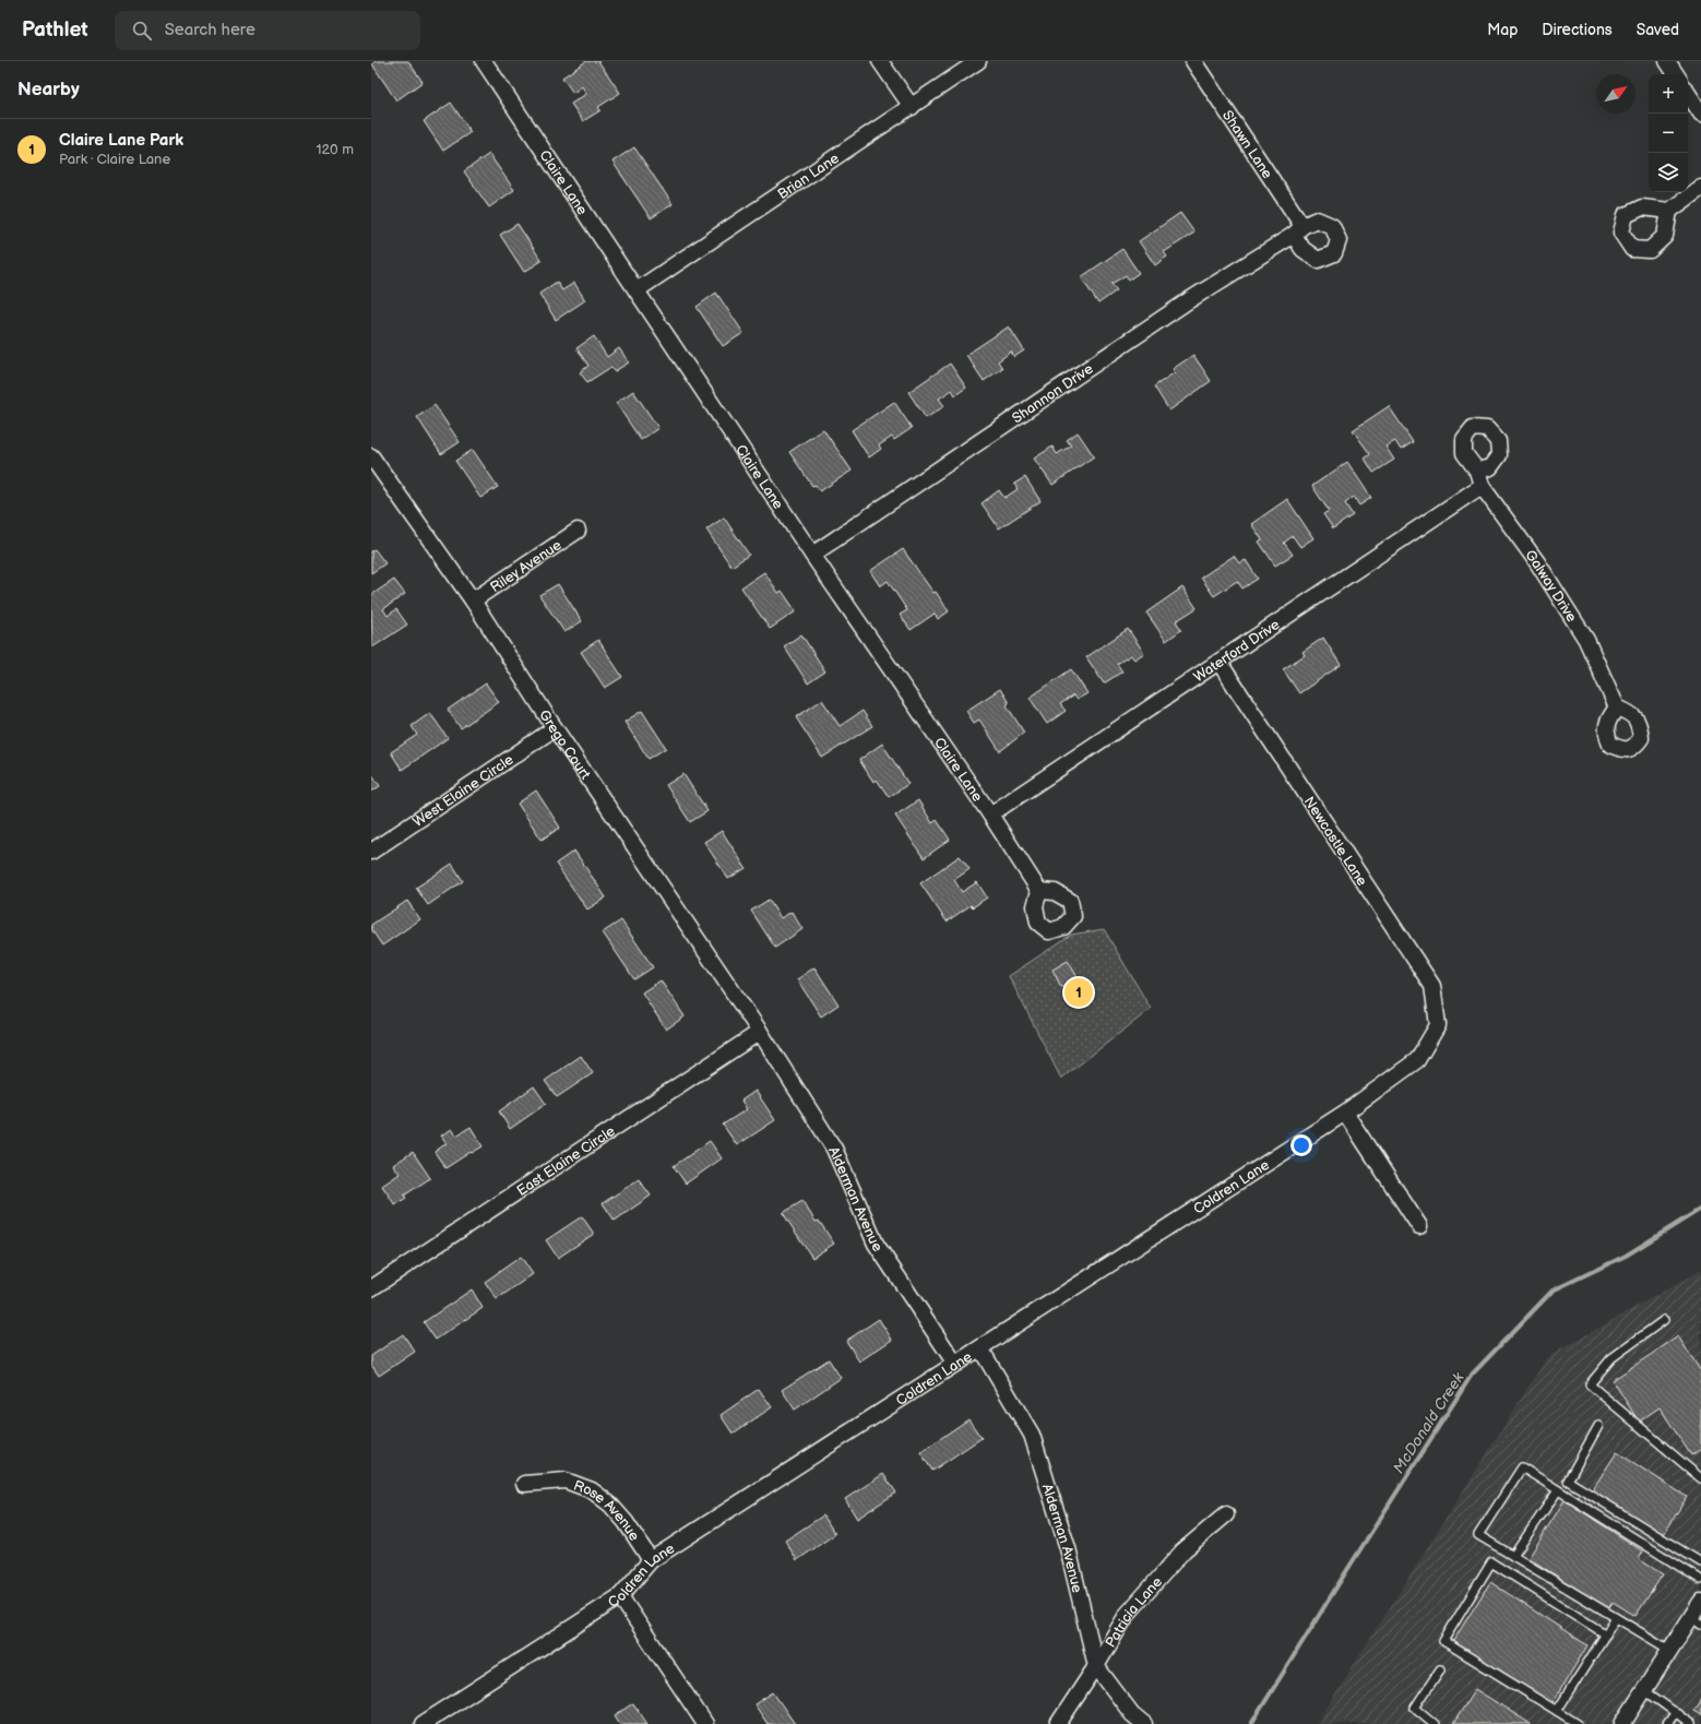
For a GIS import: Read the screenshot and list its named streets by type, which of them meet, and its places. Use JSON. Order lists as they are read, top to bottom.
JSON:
{
  "streets": {
    "street": [
      "Shawn Lane",
      "Brian Lane",
      "Claire Lane",
      "Shannon Drive",
      "Riley Avenue",
      "Galway Drive",
      "Waterford Drive",
      "Grego Court",
      "West Elaine Circle",
      "Newcastle Lane",
      "East Elaine Circle",
      "Coldren Lane",
      "Alderman Avenue",
      "Rose Avenue",
      "Patricia Lane"
    ]
  },
  "crossings": [
    ["Shawn Lane", "Shannon Drive"],
    ["Brian Lane", "Claire Lane"],
    ["Claire Lane", "Shannon Drive"],
    ["Claire Lane", "Waterford Drive"],
    ["Riley Avenue", "Grego Court"],
    ["Galway Drive", "Waterford Drive"],
    ["Waterford Drive", "Newcastle Lane"],
    ["Grego Court", "West Elaine Circle"],
    ["Grego Court", "East Elaine Circle"],
    ["Grego Court", "Alderman Avenue"],
    ["Newcastle Lane", "Coldren Lane"],
    ["East Elaine Circle", "Alderman Avenue"],
    ["Coldren Lane", "Alderman Avenue"],
    ["Coldren Lane", "Rose Avenue"],
    ["Alderman Avenue", "Patricia Lane"]
  ],
  "water": ["McDonald Creek"],
  "north": "top right",
  "page": {
    "header": "Pathlet",
    "search": "Search here",
    "nav": ["Map", "Directions", "Saved"],
    "heading": "Nearby",
    "map_buttons": ["+", "−"],
    "list": [
      {
        "mark": "1",
        "name": "Claire Lane Park",
        "note": "Park · Claire Lane",
        "value": "120 m"
      }
    ],
    "pins": "1"
  }
}
